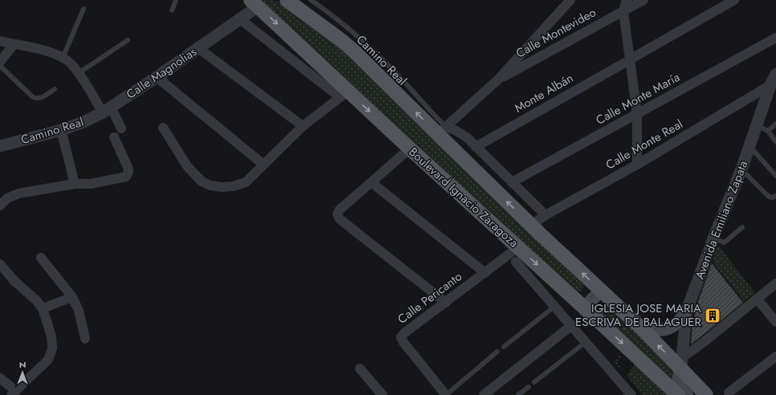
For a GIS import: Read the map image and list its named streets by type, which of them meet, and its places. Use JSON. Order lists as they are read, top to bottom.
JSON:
{
  "streets": {
    "main road": ["Boulevard Ignacio Zaragoza"],
    "street": [
      "Calle Montevideo",
      "Camino Real",
      "Calle Magnolias",
      "Monte Albán",
      "Calle Monte María",
      "Calle Monte Real",
      "Avenida Emiliano Zapata",
      "Calle Pericanto"
    ]
  },
  "crossings": [
    ["Camino Real", "Calle Magnolias"],
    ["Camino Real", "Boulevard Ignacio Zaragoza"],
    ["Calle Magnolias", "Boulevard Ignacio Zaragoza"],
    ["Calle Monte Real", "Boulevard Ignacio Zaragoza"],
    ["Calle Monte Real", "Avenida Emiliano Zapata"],
    ["Boulevard Ignacio Zaragoza", "Avenida Emiliano Zapata"],
    ["Boulevard Ignacio Zaragoza", "Calle Pericanto"]
  ],
  "places": {
    "building": ["IGLESIA JOSE MARIA ESCRIVA DE BALAGUER"]
  },
  "north": "top"
}
